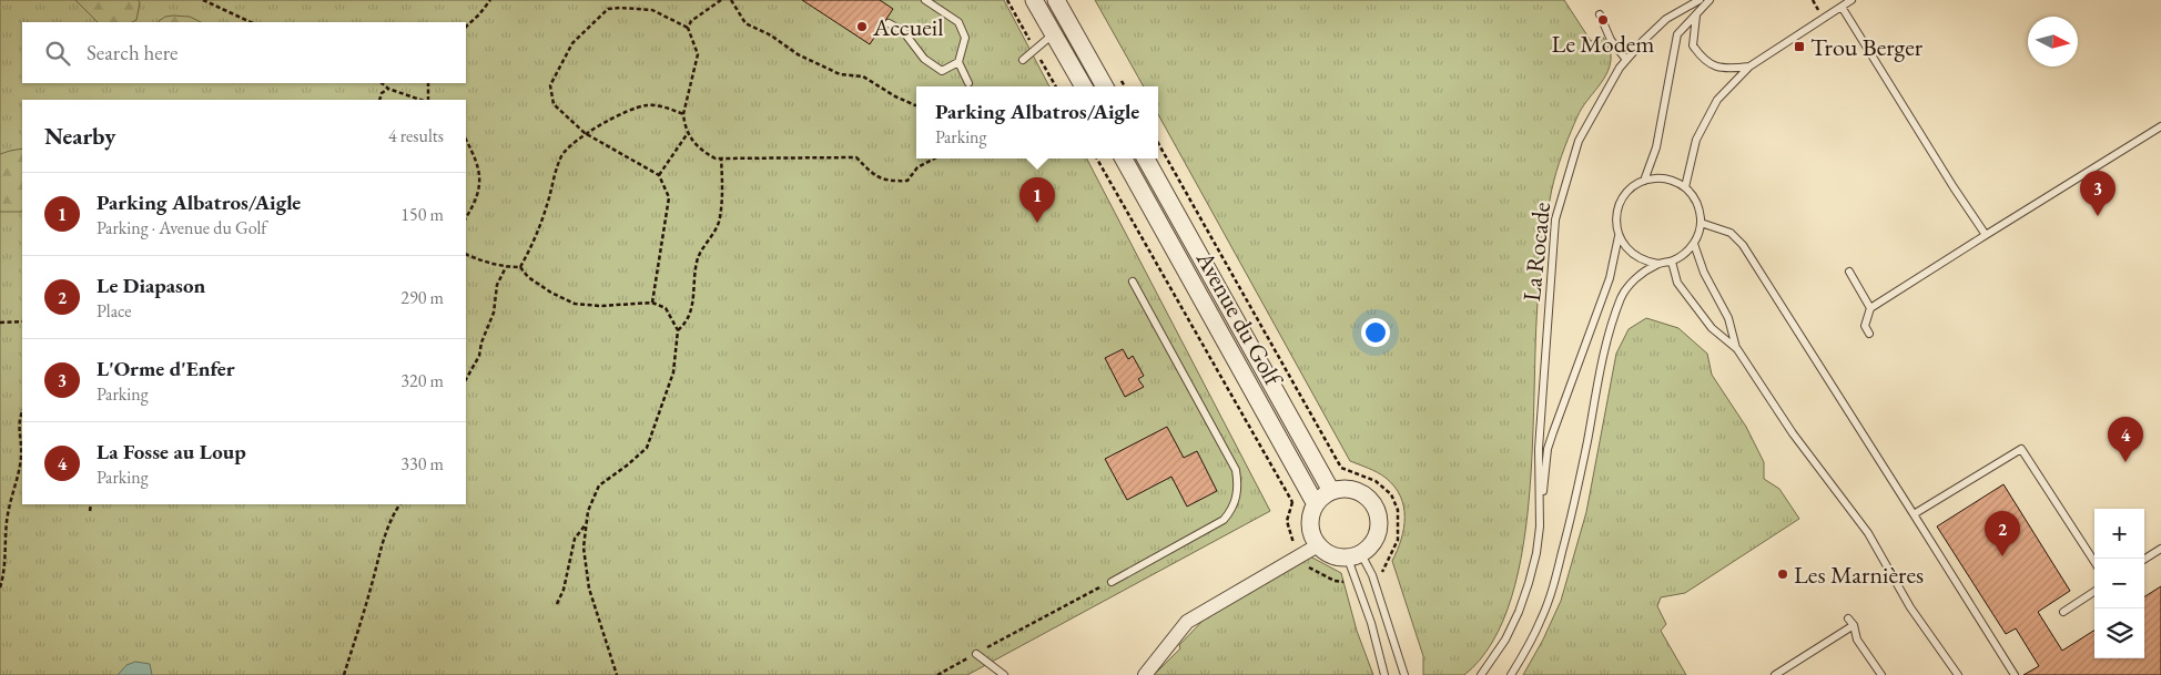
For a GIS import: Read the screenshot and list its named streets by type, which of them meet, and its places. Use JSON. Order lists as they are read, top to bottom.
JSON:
{
  "streets": {
    "street": ["Avenue du Golf"],
    "lane": ["La Rocade"]
  },
  "places": {
    "other": ["Le Modem", "Accueil", "Les Marnières"],
    "transit": ["Trou Berger"]
  },
  "north": "right",
  "page": {
    "search": "Search here",
    "popup": ["Parking Albatros/Aigle", "Parking"],
    "heading": ["Nearby", "4 results"],
    "pins": [
      "3",
      "1",
      "4",
      "2"
    ],
    "list": [
      {
        "mark": "1",
        "name": "Parking Albatros/Aigle",
        "note": "Parking · Avenue du Golf",
        "value": "150 m"
      },
      {
        "mark": "2",
        "name": "Le Diapason",
        "note": "Place",
        "value": "290 m"
      },
      {
        "mark": "3",
        "name": "L'Orme d'Enfer",
        "note": "Parking",
        "value": "320 m"
      },
      {
        "mark": "4",
        "name": "La Fosse au Loup",
        "note": "Parking",
        "value": "330 m"
      }
    ],
    "map_buttons": ["+", "−"]
  }
}
